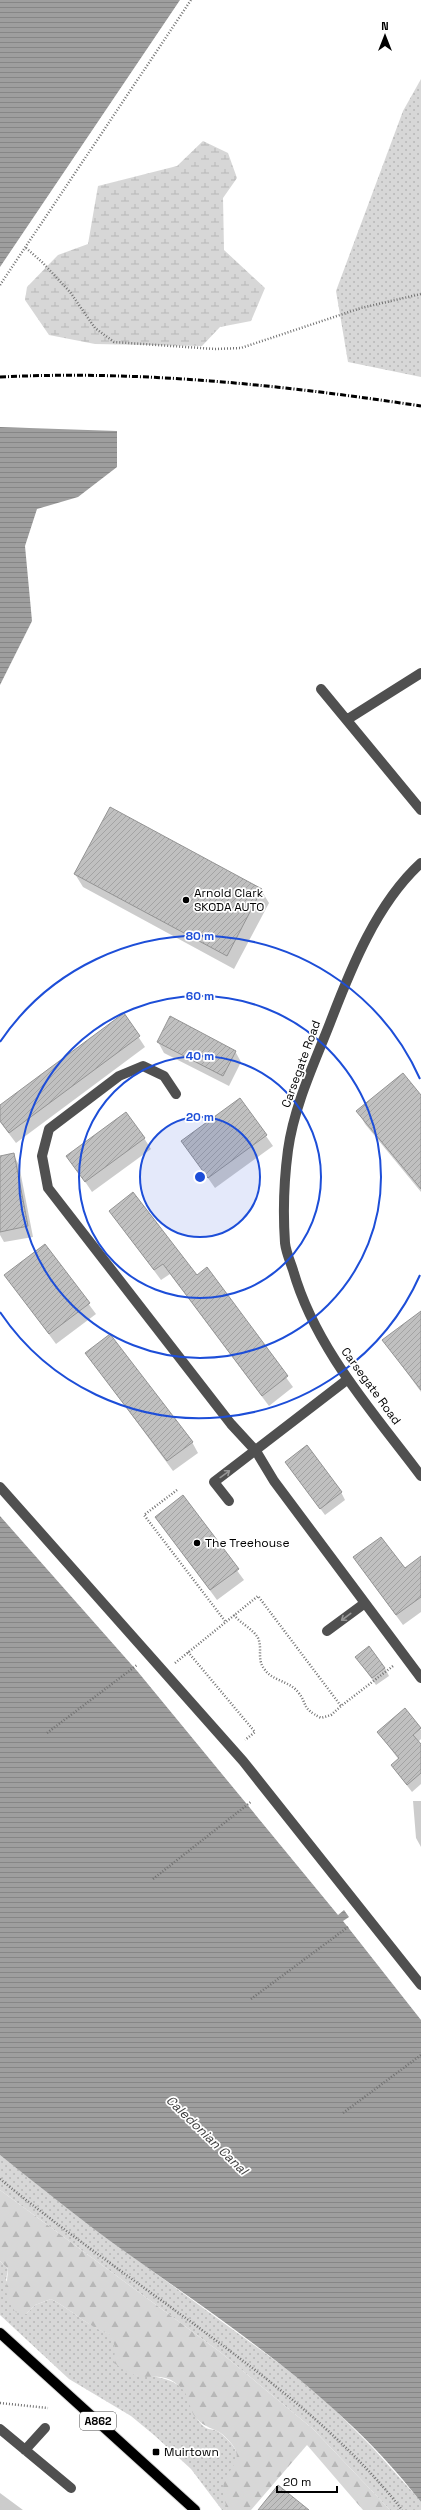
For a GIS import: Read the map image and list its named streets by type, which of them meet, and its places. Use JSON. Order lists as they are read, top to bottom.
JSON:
{
  "streets": {
    "main road": ["A862"],
    "street": ["Carsegate Road"]
  },
  "water": ["Caledonian Canal"],
  "places": {
    "other": ["Arnold Clark SKODA AUTO", "The Treehouse"],
    "transit": ["Muirtown"]
  },
  "scale_bar": "20 m",
  "north": "top",
  "rings": [
    "80 m",
    "60 m",
    "40 m",
    "20 m"
  ]
}
